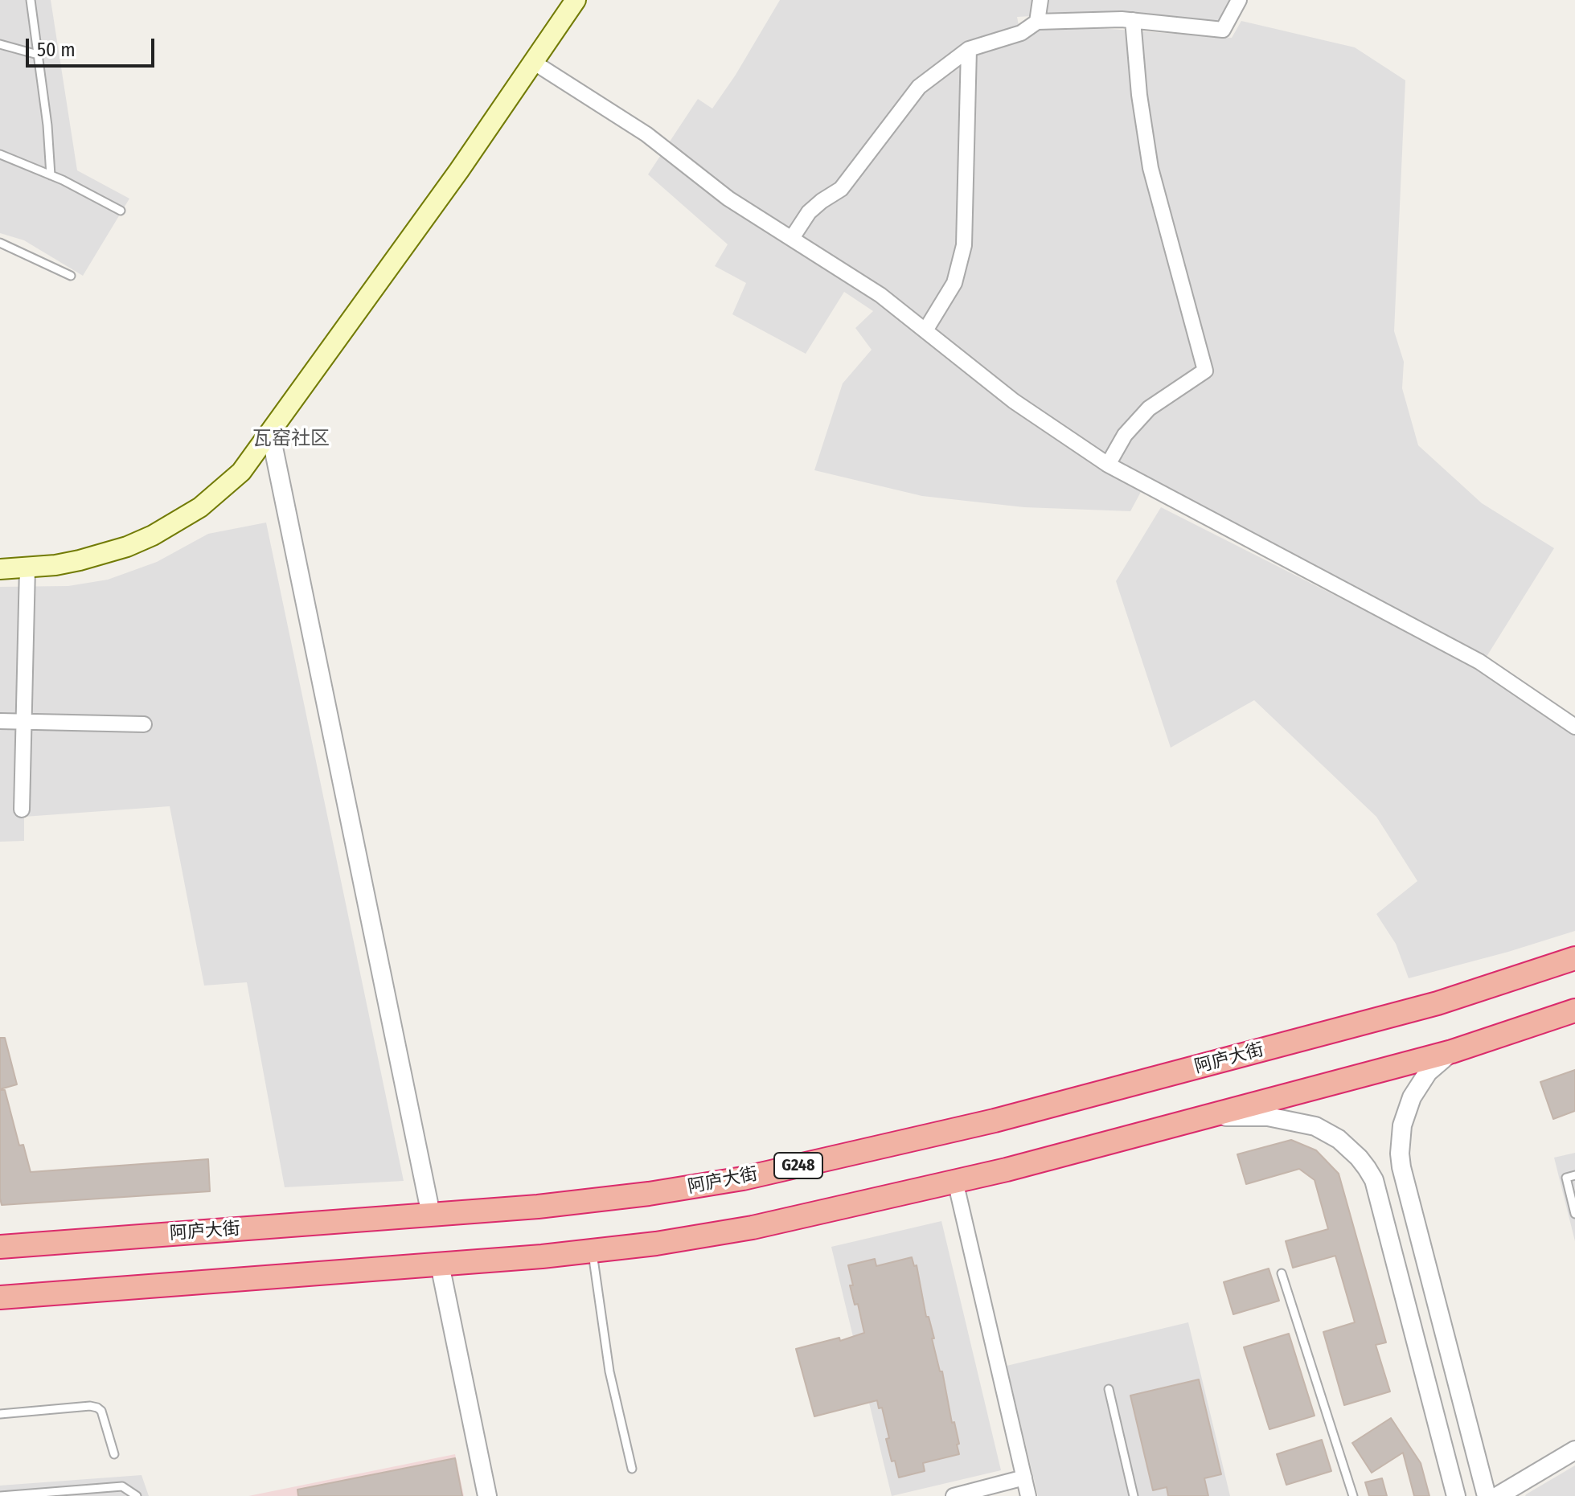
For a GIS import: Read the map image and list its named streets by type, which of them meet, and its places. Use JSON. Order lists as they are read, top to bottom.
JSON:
{
  "streets": {
    "highway": ["阿庐大街", "G248"]
  },
  "districts": ["瓦窑社区"],
  "scale_bar": "50 m"
}
